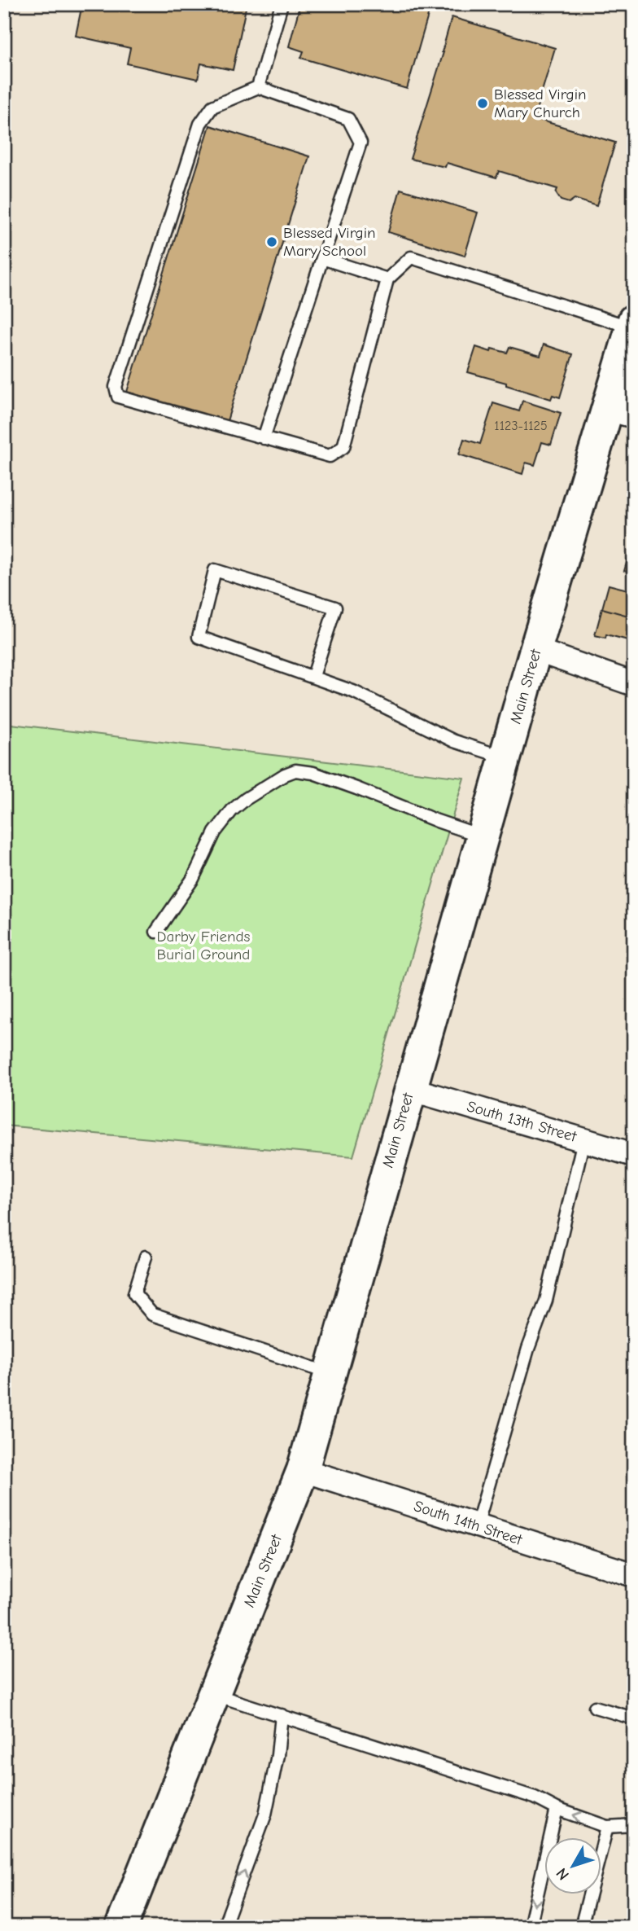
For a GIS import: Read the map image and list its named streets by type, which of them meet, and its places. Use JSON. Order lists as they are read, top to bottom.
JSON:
{
  "streets": {
    "main road": ["Main Street"],
    "street": ["South 13th Street", "South 14th Street"]
  },
  "crossings": [
    ["Main Street", "South 13th Street"],
    ["Main Street", "South 14th Street"]
  ],
  "parks": ["Darby Friends Burial Ground"],
  "places": ["Blessed Virgin Mary Church", "Blessed Virgin Mary School"],
  "house_numbers": ["1123-1125"],
  "north": "bottom left"
}
